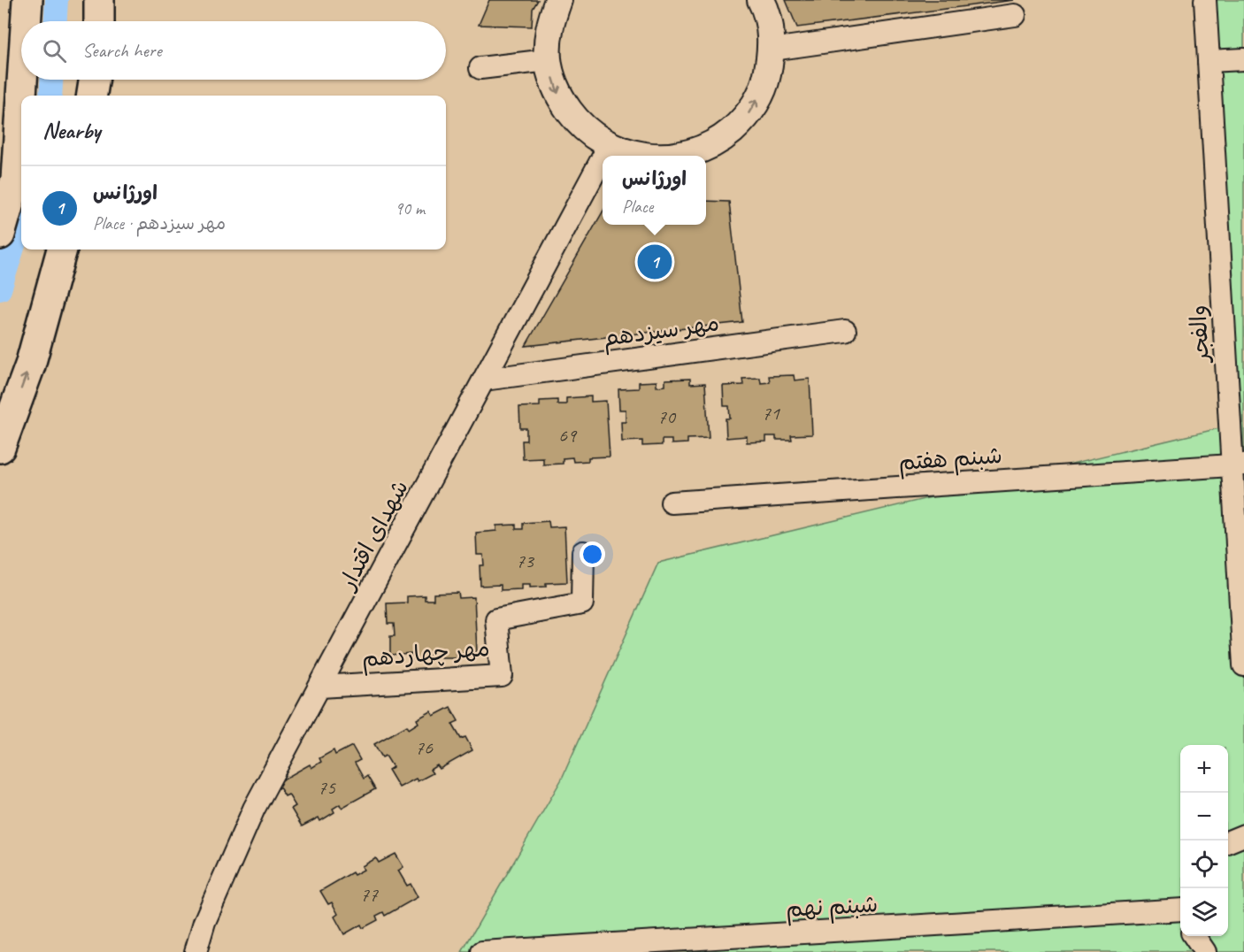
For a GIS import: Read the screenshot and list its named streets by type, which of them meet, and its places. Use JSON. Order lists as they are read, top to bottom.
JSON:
{
  "streets": {
    "street": [
      "مهر سیزدهم",
      "والفجر",
      "شبنم هفتم",
      "شهدای اقتدار",
      "مهر چهاردهم",
      "شبنم نهم"
    ]
  },
  "crossings": [
    ["مهر سیزدهم", "شهدای اقتدار"],
    ["والفجر", "شبنم هفتم"],
    ["شهدای اقتدار", "مهر چهاردهم"]
  ],
  "house_numbers": [
    "71",
    "70",
    "69",
    "73",
    "76",
    "75",
    "77"
  ],
  "page": {
    "search": "Search here",
    "heading": "Nearby",
    "popup": ["اورژانس", "Place"],
    "list": [
      {
        "mark": "1",
        "name": "اورژانس",
        "note": "Place · مهر سیزدهم",
        "value": "90 m"
      }
    ],
    "pins": "1",
    "map_buttons": ["+", "−"]
  }
}
